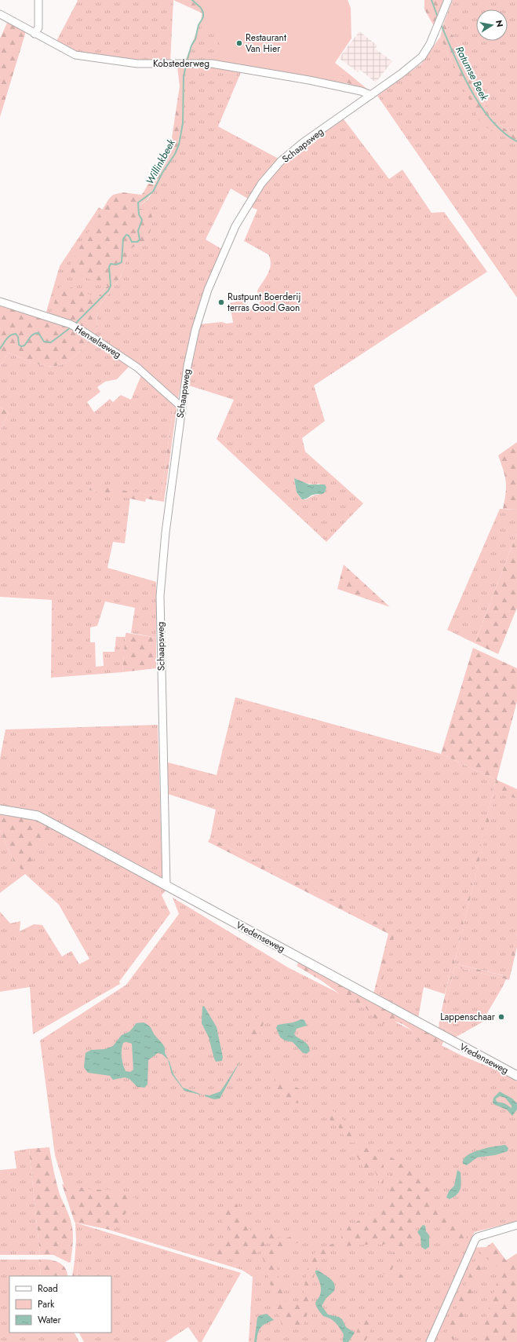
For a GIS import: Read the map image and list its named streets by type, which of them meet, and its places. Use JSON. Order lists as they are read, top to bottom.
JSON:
{
  "streets": {
    "main road": ["Vredenseweg"],
    "street": ["Kobstederweg", "Schaapsweg", "Henxelseweg"]
  },
  "crossings": [
    ["Kobstederweg", "Schaapsweg"],
    ["Schaapsweg", "Henxelseweg"],
    ["Schaapsweg", "Vredenseweg"]
  ],
  "water": ["Ratumse Beek", "Willinkbeek"],
  "places": ["Restaurant Van Hier", "Rustpunt Boerderij terras Good Gaon", "Lappenschaar"],
  "legend": ["Road", "Park", "Water"],
  "north": "right"
}
